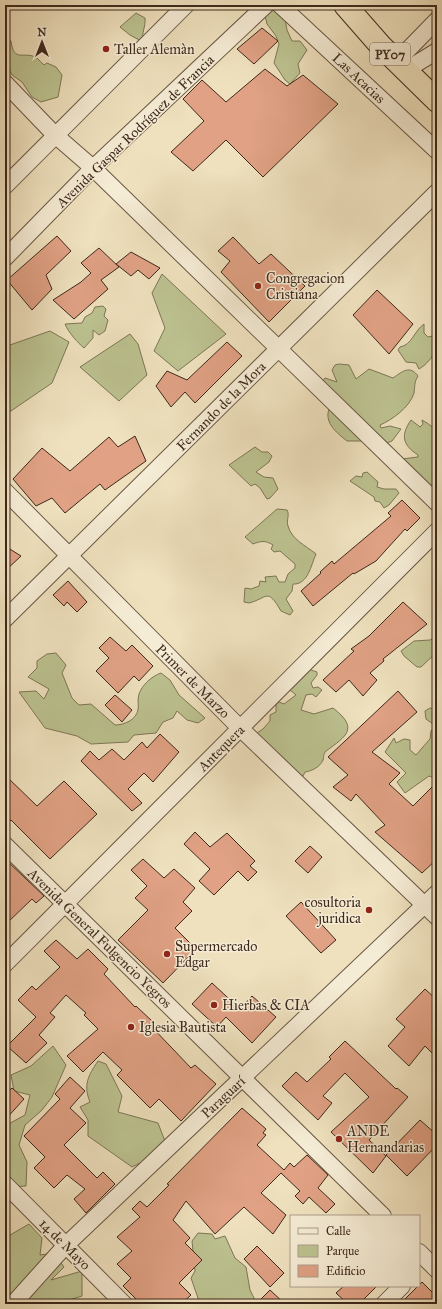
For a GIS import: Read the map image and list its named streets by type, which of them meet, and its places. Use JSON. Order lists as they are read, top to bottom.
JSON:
{
  "streets": {
    "highway": ["PY07"],
    "street": [
      "Las Acacias",
      "Avenida Gaspar Rodríguez de Francia",
      "Fernando de la Mora",
      "Primer de Marzo",
      "Antequera",
      "Avenida General Fulgencio Yegros",
      "Paraguarí",
      "14 de Mayo"
    ]
  },
  "crossings": [
    ["Fernando de la Mora", "Primer de Marzo"],
    ["Primer de Marzo", "Antequera"],
    ["Primer de Marzo", "Paraguarí"],
    ["Antequera", "Avenida General Fulgencio Yegros"],
    ["Avenida General Fulgencio Yegros", "Paraguarí"],
    ["Paraguarí", "14 de Mayo"]
  ],
  "places": [
    "Taller Alemàn",
    "Congregacion Cristiana",
    "cosultoria juridica",
    "Supermercado Edgar",
    "Hierbas & CIA",
    "Iglesia Bautista",
    "ANDE Hernandarias"
  ],
  "legend": ["Calle", "Parque", "Edificio"],
  "north": "top"
}
